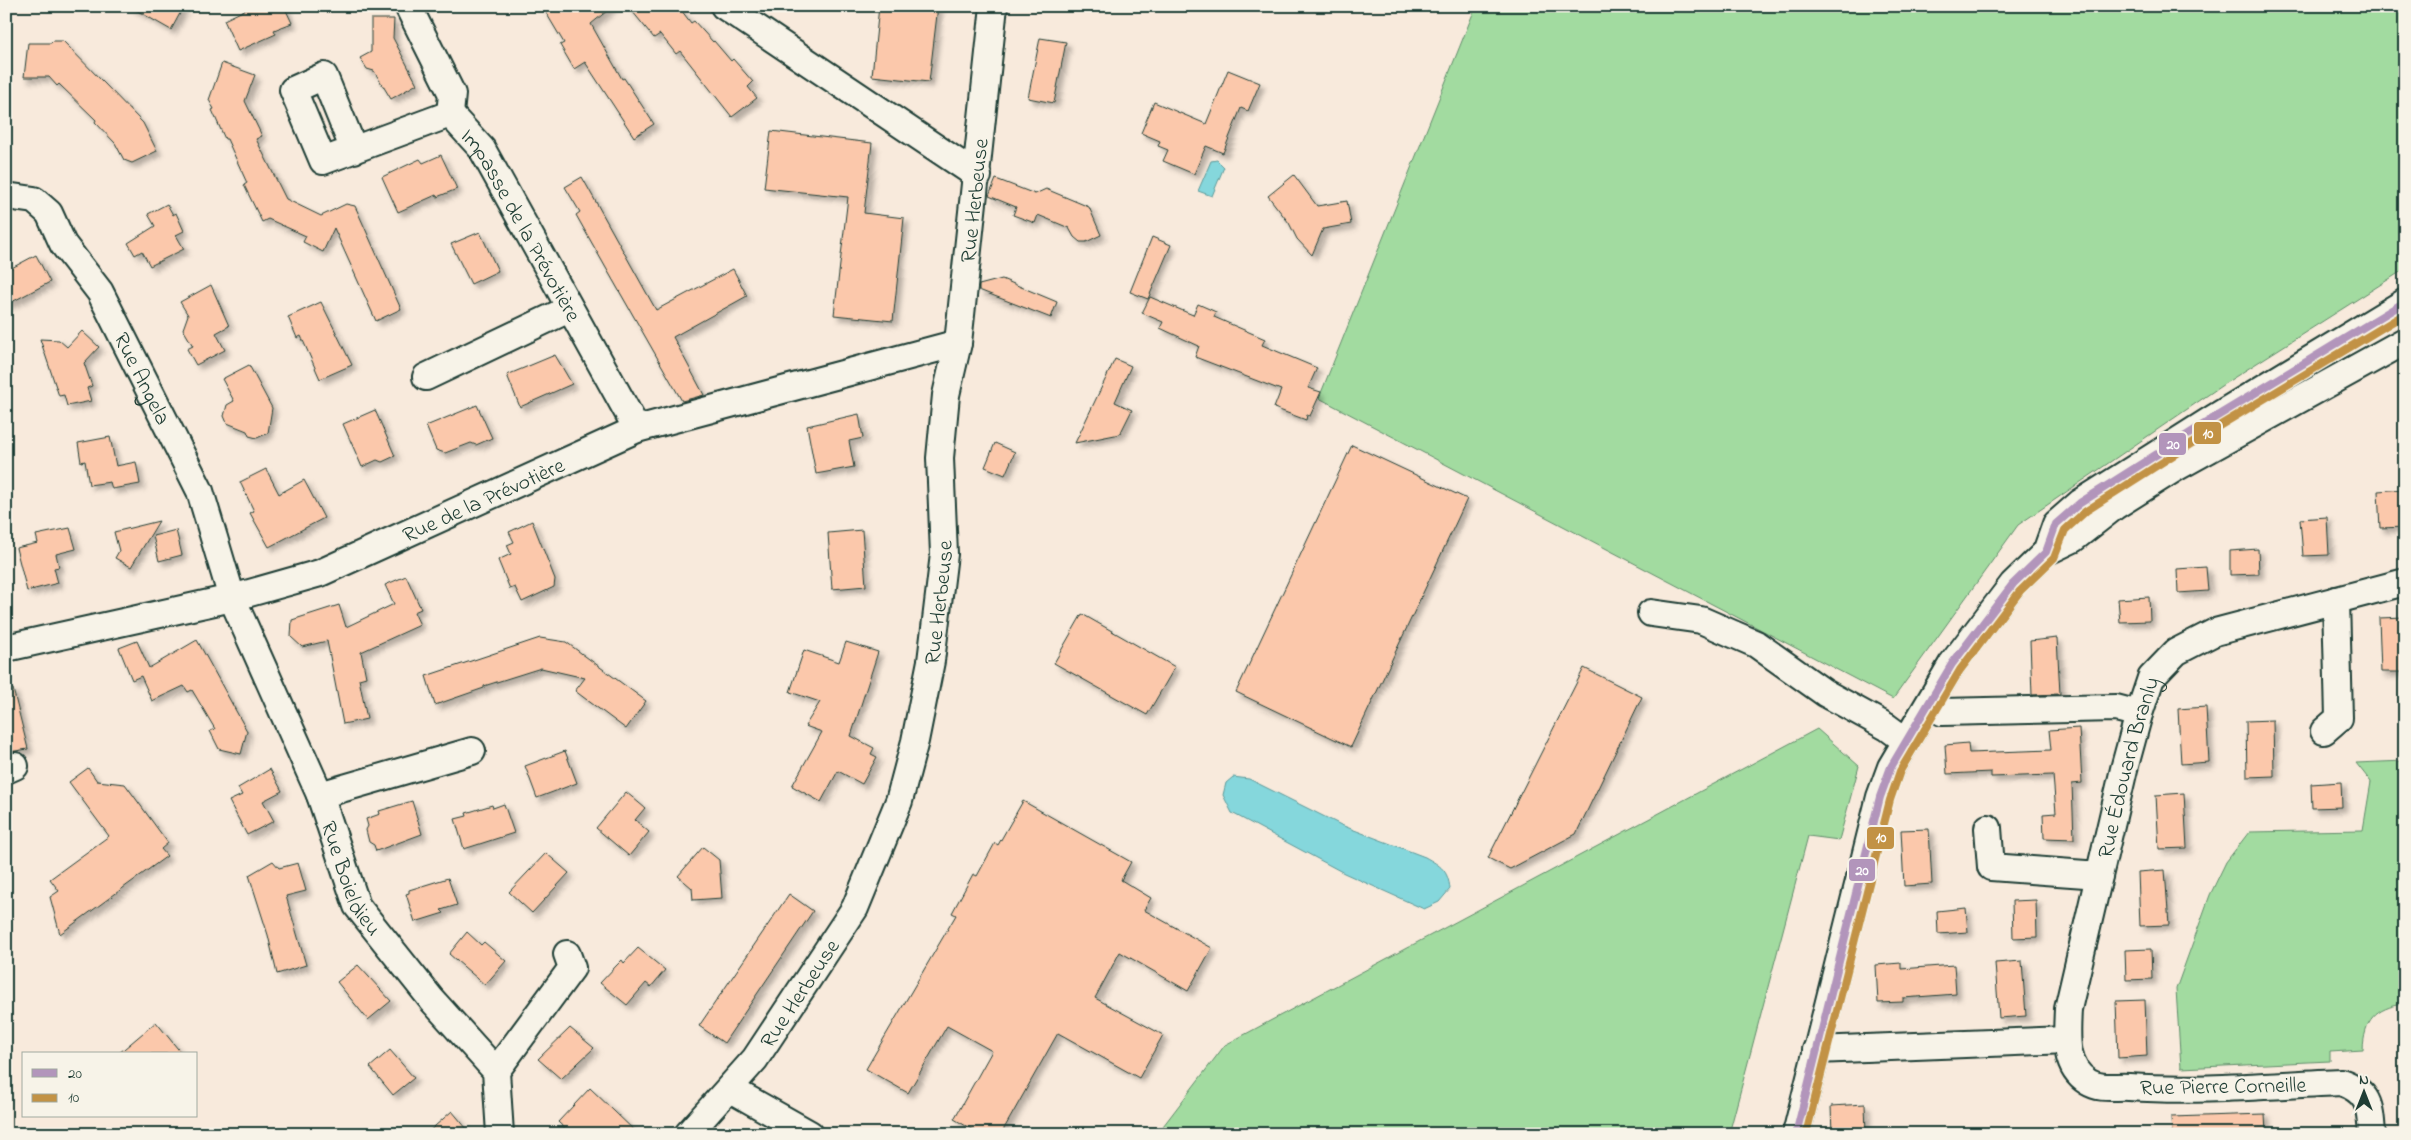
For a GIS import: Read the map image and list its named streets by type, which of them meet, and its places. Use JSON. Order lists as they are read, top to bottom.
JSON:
{
  "streets": {
    "street": [
      "Rue Herbeuse",
      "Impasse de la Prévotière",
      "Rue Angela",
      "Rue de la Prévotière",
      "Rue Édouard Branly",
      "Rue Boieldieu",
      "Rue Pierre Corneille"
    ]
  },
  "crossings": [
    ["Rue Herbeuse", "Rue de la Prévotière"],
    ["Impasse de la Prévotière", "Rue de la Prévotière"],
    ["Rue Angela", "Rue de la Prévotière"],
    ["Rue Angela", "Rue Boieldieu"],
    ["Rue de la Prévotière", "Rue Boieldieu"],
    ["Rue Édouard Branly", "Rue Pierre Corneille"]
  ],
  "lines": ["transit line 20", "transit line 10"],
  "legend": ["20", "10"],
  "north": "top"
}
